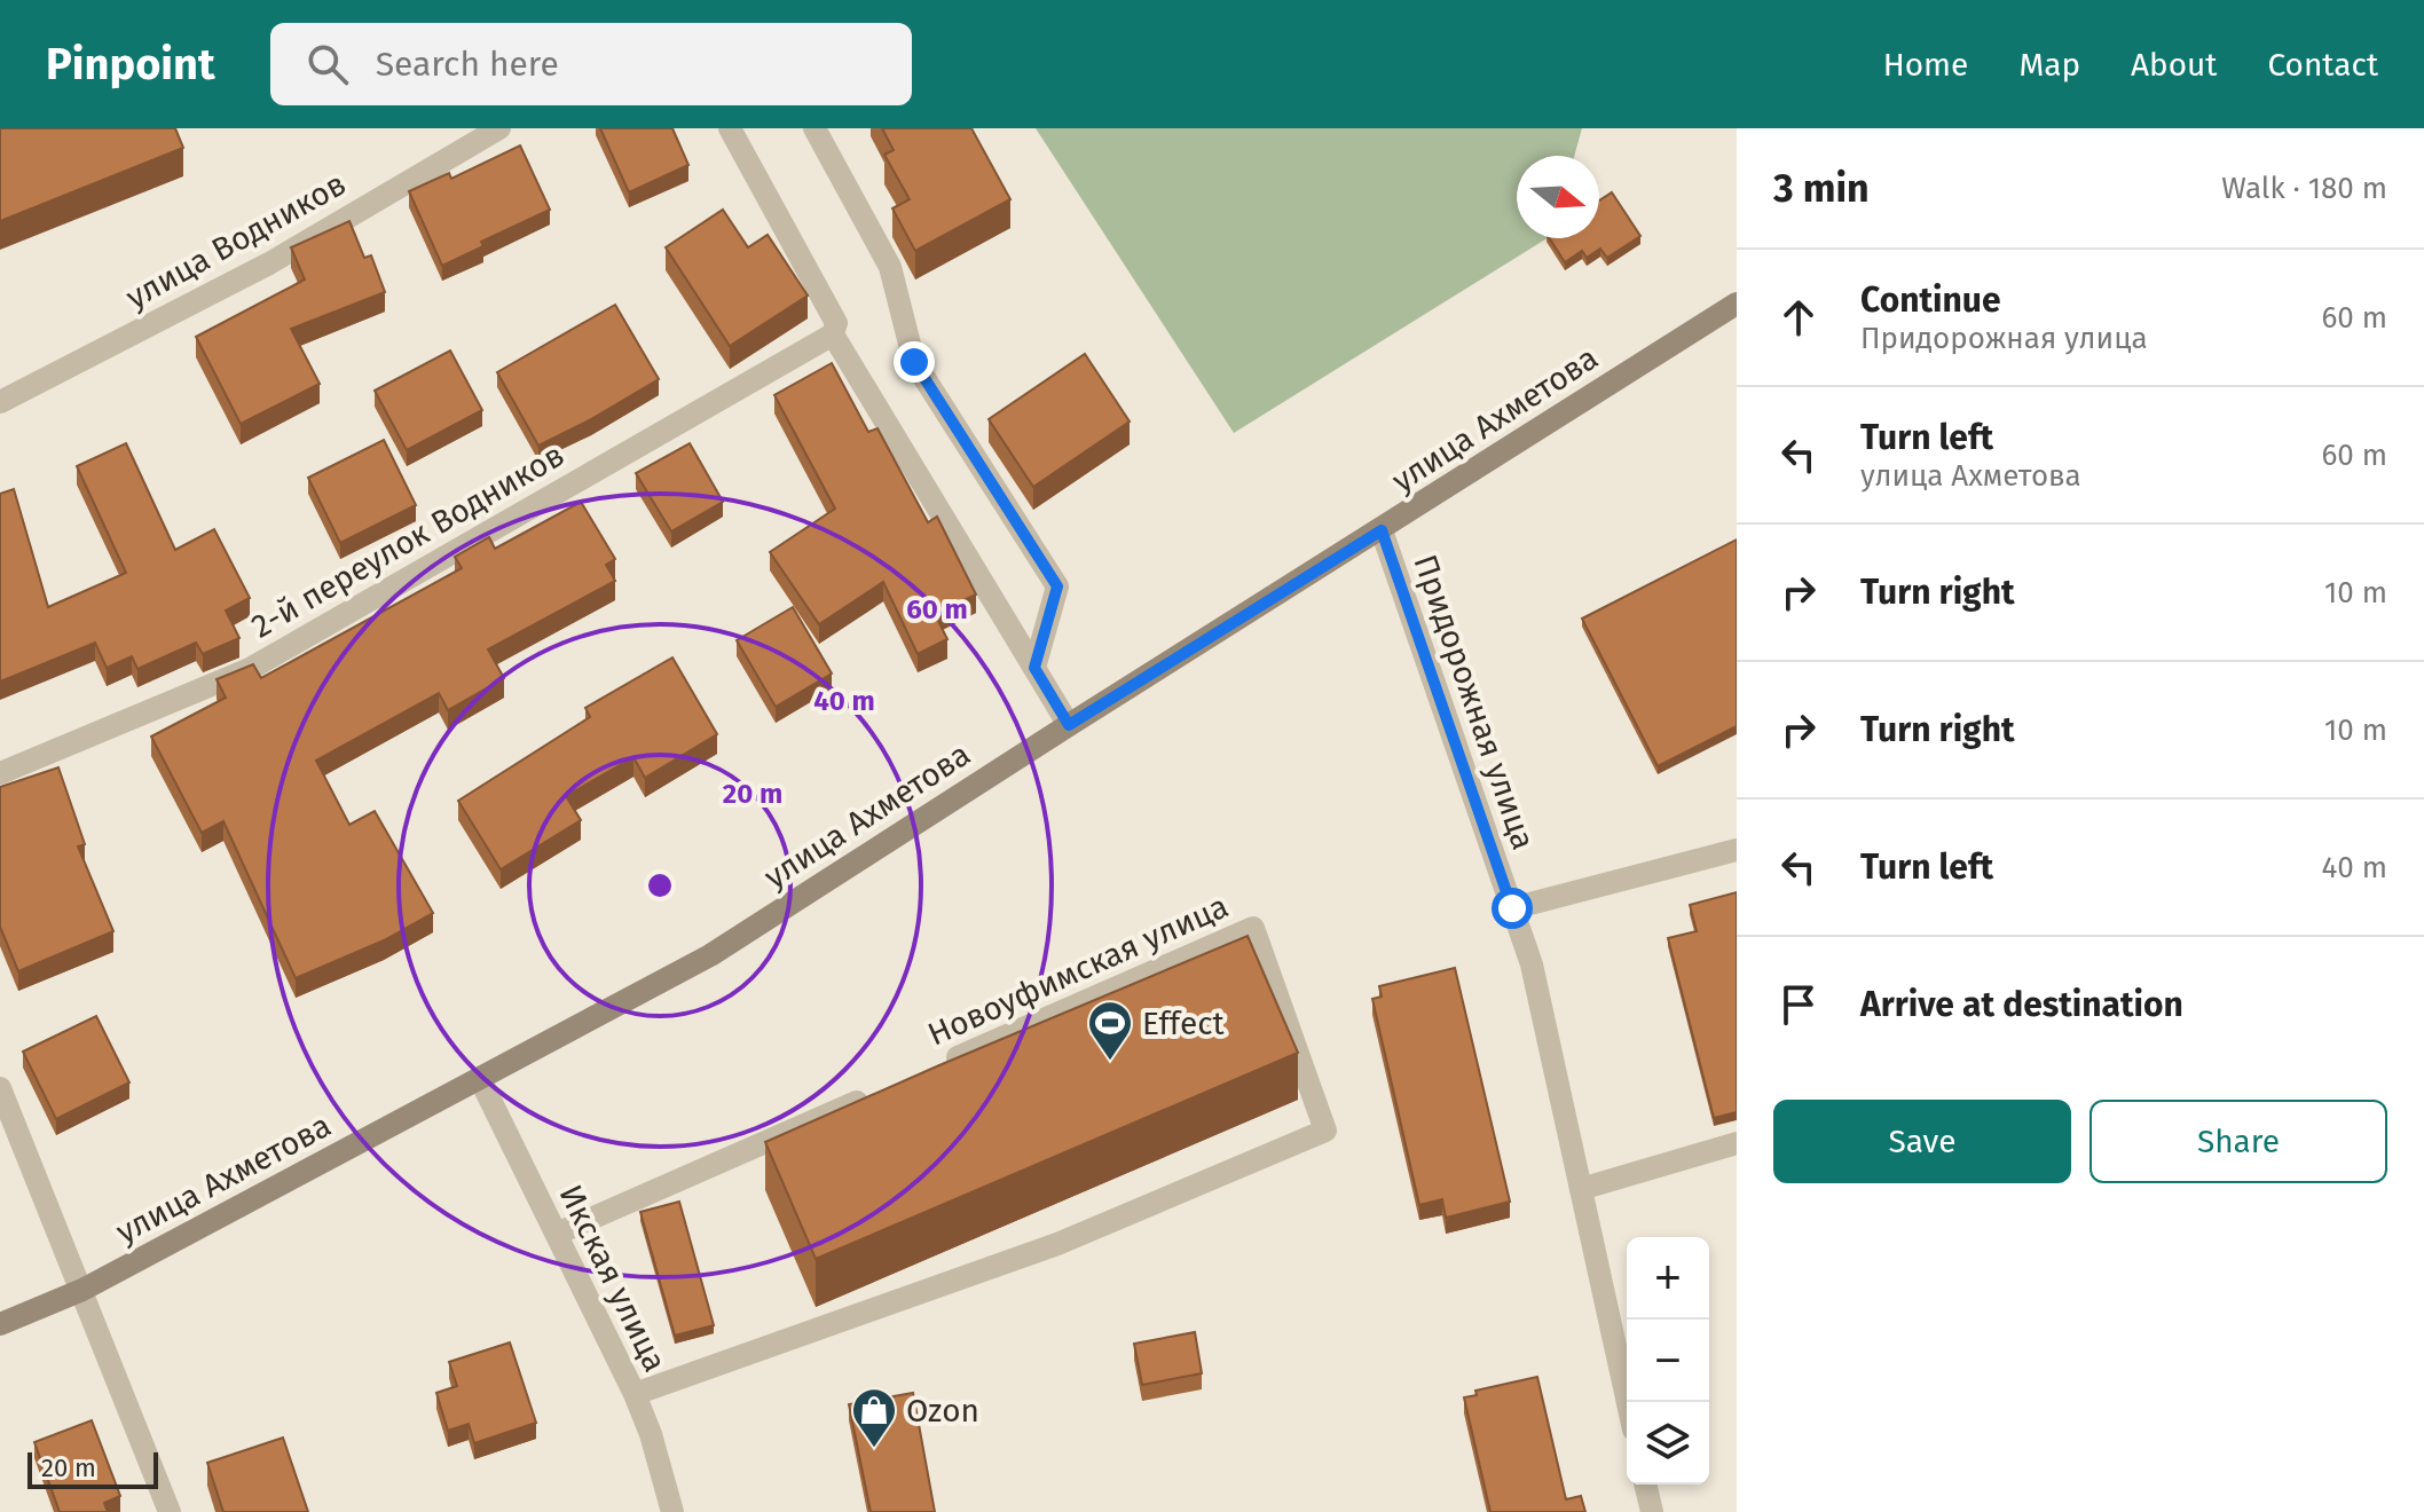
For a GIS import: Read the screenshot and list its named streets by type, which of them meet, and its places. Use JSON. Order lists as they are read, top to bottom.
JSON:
{
  "streets": {
    "main road": ["улица Ахметова"],
    "street": [
      "улица Водников",
      "2-й переулок Водников",
      "Придорожная улица",
      "Новоуфимская улица",
      "Икская улица"
    ]
  },
  "crossings": [
    ["улица Ахметова", "Придорожная улица"],
    ["улица Ахметова", "Икская улица"],
    ["Новоуфимская улица", "Икская улица"]
  ],
  "places": {
    "sports": ["Effect"],
    "shop": ["Ozon"]
  },
  "scale_bar": "20 m",
  "north": "right",
  "page": {
    "header": "Pinpoint",
    "search": "Search here",
    "nav": [
      "Home",
      "Map",
      "About",
      "Contact"
    ],
    "heading": ["3 min", "Walk · 180 m"],
    "list": [
      ["Continue", "Придорожная улица", "60 m"],
      ["Turn left", "улица Ахметова", "60 m"],
      ["Turn right", "10 m"],
      ["Turn right", "10 m"],
      ["Turn left", "40 m"],
      "Arrive at destination"
    ],
    "buttons": ["Save", "Share"],
    "map_buttons": ["+", "−"],
    "scale": "20 m"
  },
  "rings": ["60 m", "40 m", "20 m"]
}
